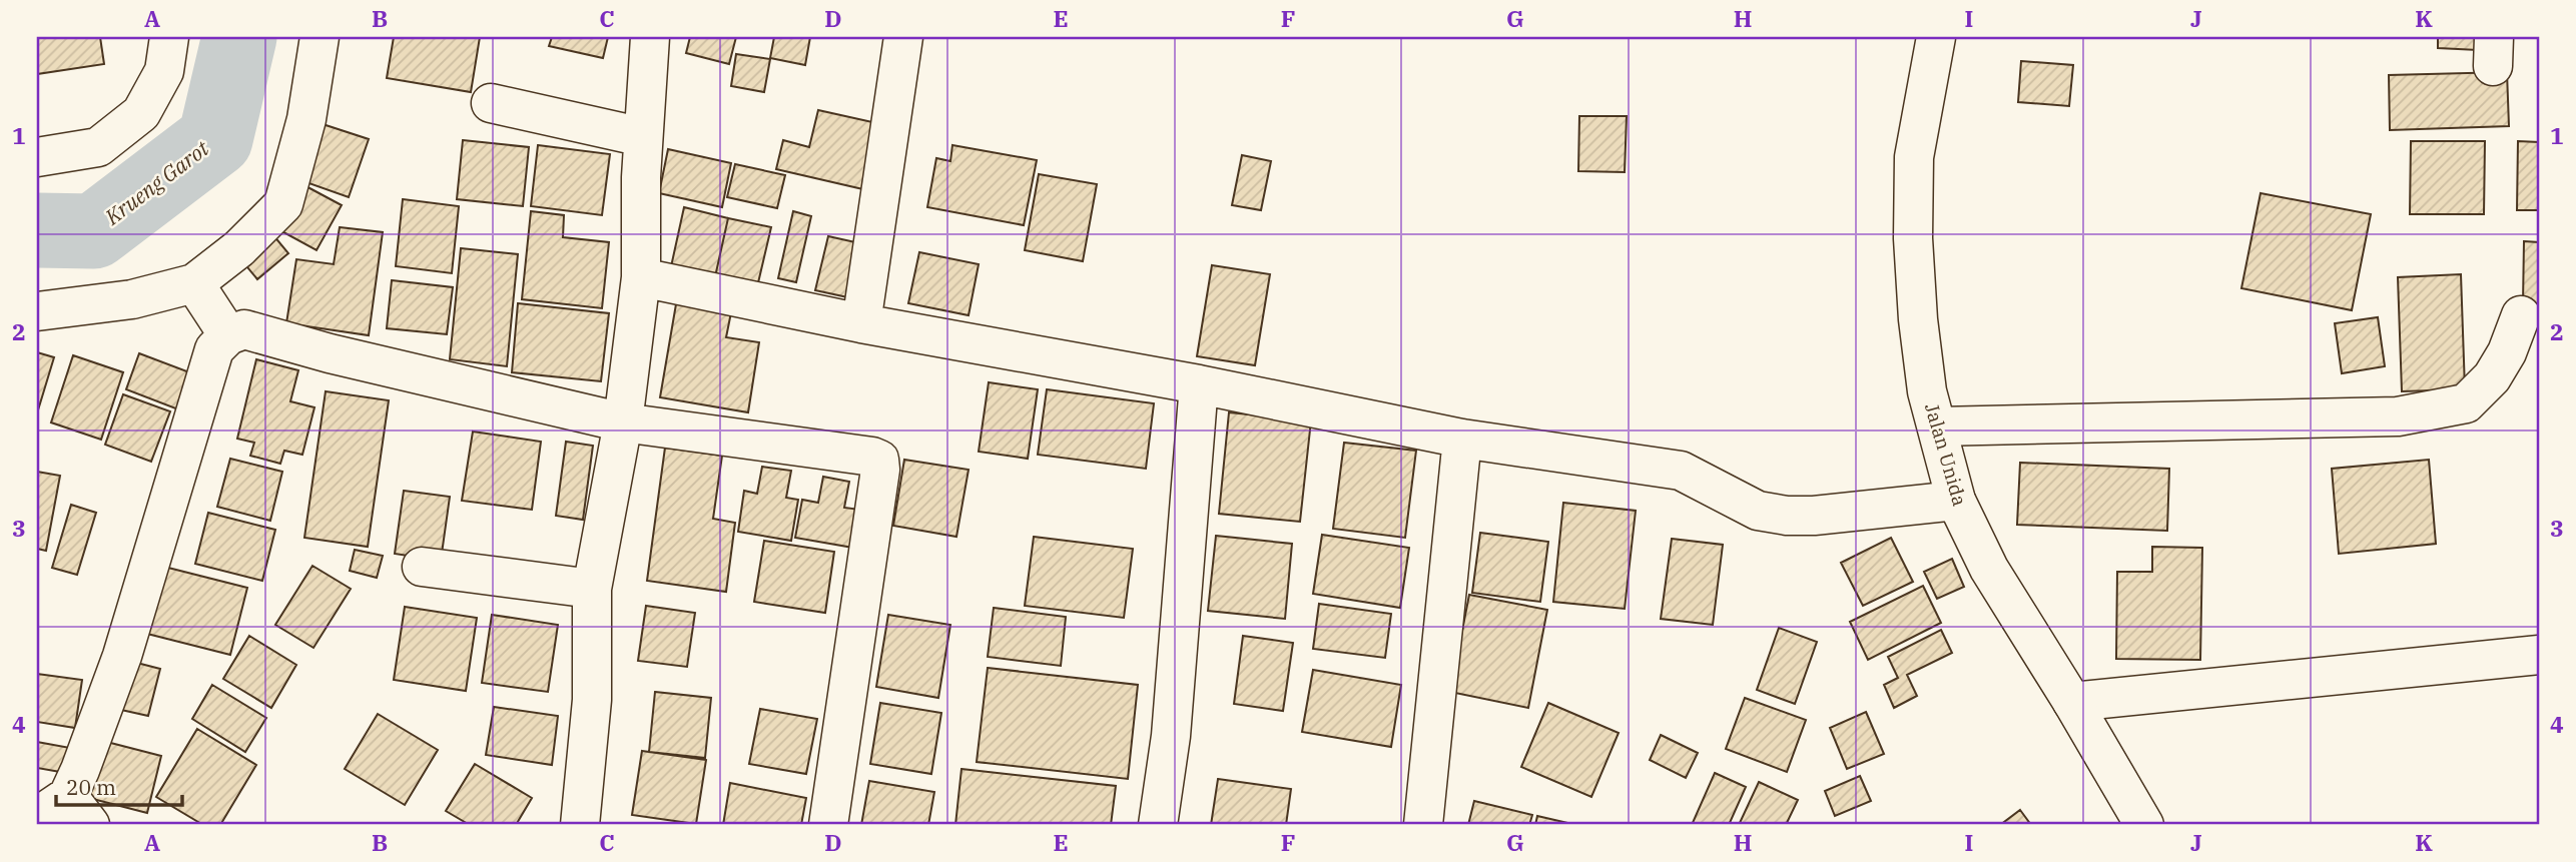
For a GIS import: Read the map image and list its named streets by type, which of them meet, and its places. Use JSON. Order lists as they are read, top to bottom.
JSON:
{
  "streets": {
    "street": ["Jalan Unida"]
  },
  "water": ["Krueng Garot"],
  "scale_bar": "20 m",
  "grid": {
    "columns": [
      "A",
      "B",
      "C",
      "D",
      "E",
      "F",
      "G",
      "H",
      "I",
      "J",
      "K"
    ],
    "rows": [
      "1",
      "2",
      "3",
      "4"
    ]
  }
}
